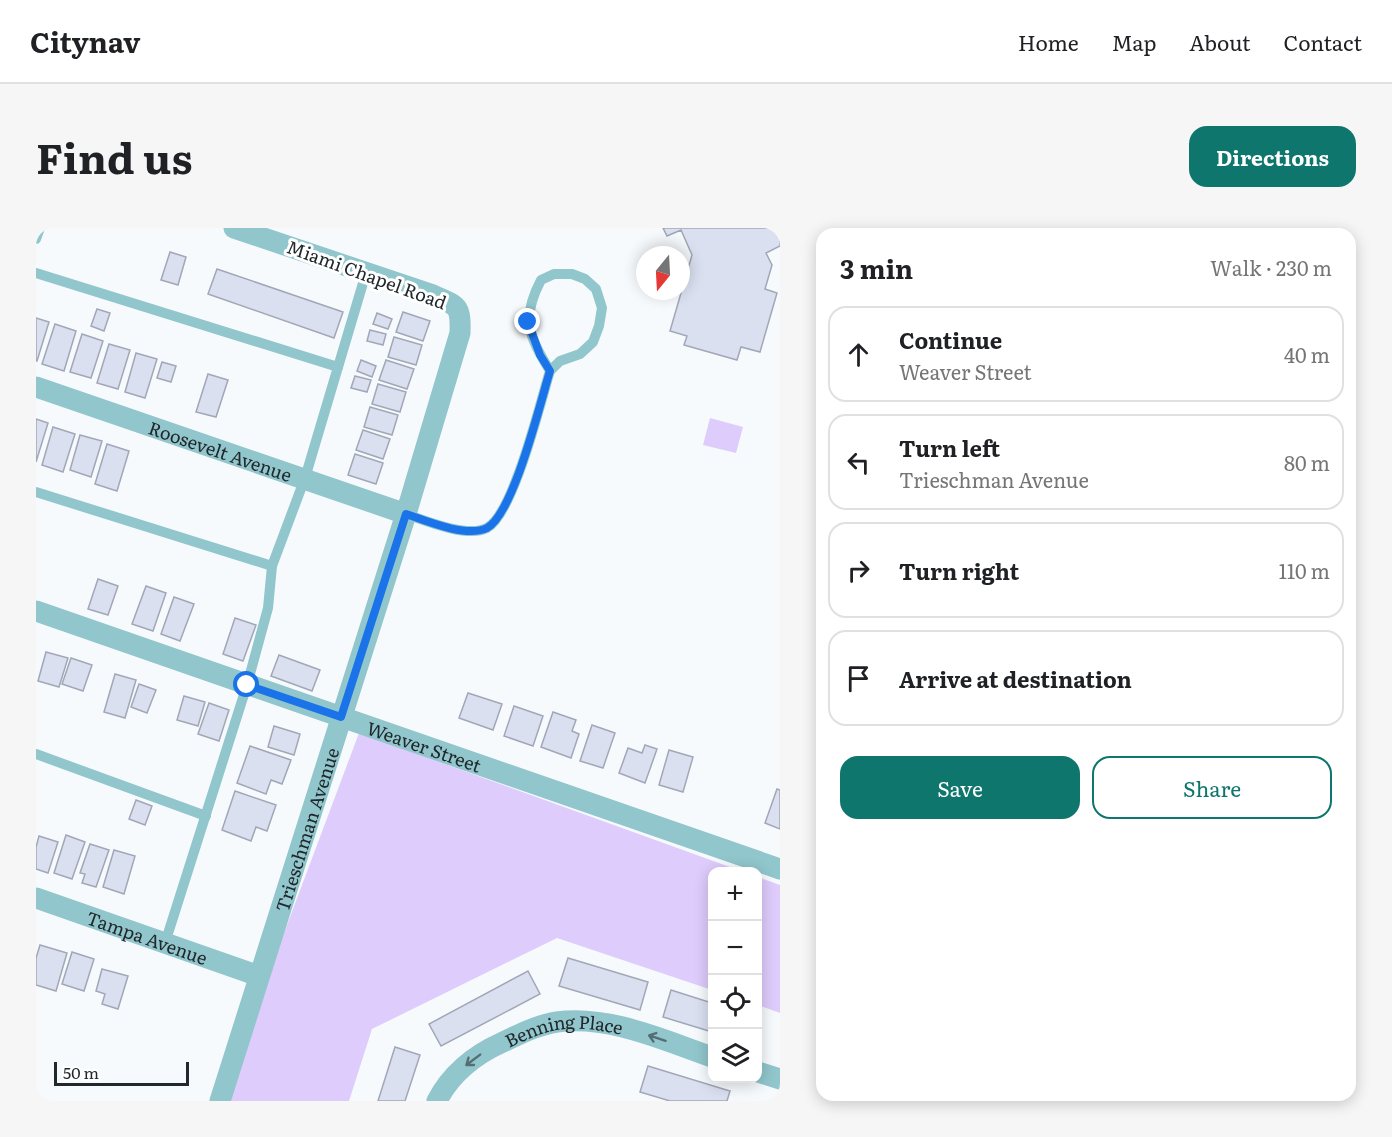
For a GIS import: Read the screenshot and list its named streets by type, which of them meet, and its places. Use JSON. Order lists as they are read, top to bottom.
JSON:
{
  "streets": {
    "street": [
      "Miami Chapel Road",
      "Roosevelt Avenue",
      "Weaver Street",
      "Trieschman Avenue",
      "Tampa Avenue",
      "Benning Place"
    ]
  },
  "crossings": [
    ["Miami Chapel Road", "Trieschman Avenue"],
    ["Roosevelt Avenue", "Trieschman Avenue"],
    ["Weaver Street", "Trieschman Avenue"],
    ["Trieschman Avenue", "Tampa Avenue"]
  ],
  "one_way": ["Benning Place"],
  "scale_bar": "50 m",
  "north": "bottom",
  "page": {
    "header": "Citynav",
    "nav": [
      "Home",
      "Map",
      "About",
      "Contact"
    ],
    "title": "Find us",
    "buttons": [
      "Directions",
      ["Save", "Share"]
    ],
    "heading": ["3 min", "Walk · 230 m"],
    "list": [
      ["Continue", "Weaver Street", "40 m"],
      ["Turn left", "Trieschman Avenue", "80 m"],
      ["Turn right", "110 m"],
      "Arrive at destination"
    ],
    "map_buttons": ["+", "−"],
    "scale": "50 m"
  }
}
